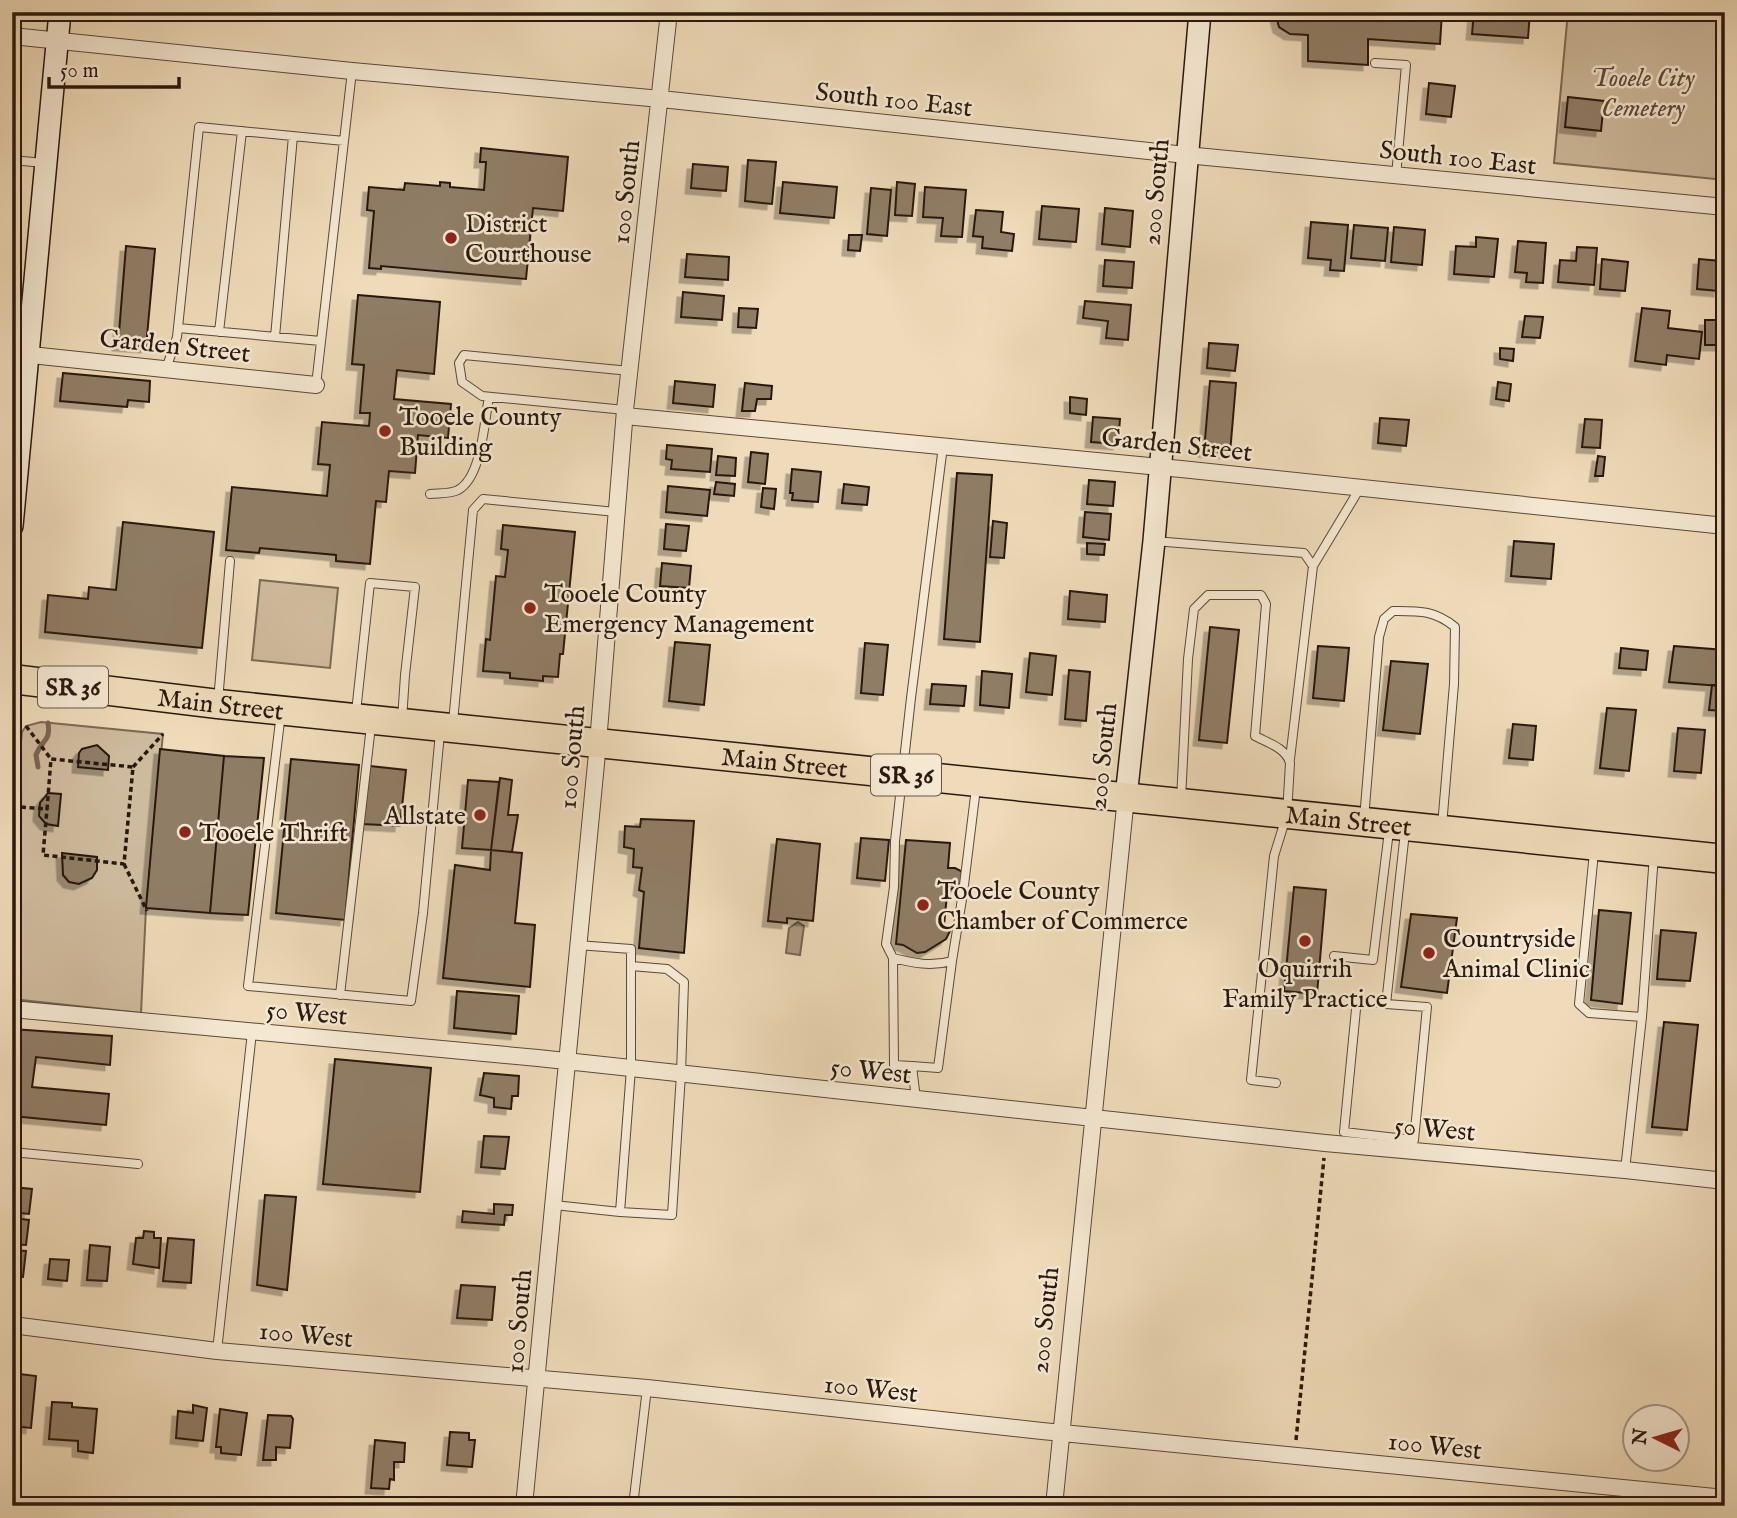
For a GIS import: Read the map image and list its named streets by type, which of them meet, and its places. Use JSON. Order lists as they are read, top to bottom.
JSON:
{
  "streets": {
    "highway": ["SR 36", "Main Street"],
    "street": [
      "South 100 East",
      "100 South",
      "200 South",
      "Garden Street",
      "50 West",
      "100 West"
    ]
  },
  "crossings": [
    ["South 100 East", "100 South"],
    ["South 100 East", "200 South"],
    ["100 South", "Garden Street"],
    ["100 South", "Main Street"],
    ["100 South", "50 West"],
    ["100 South", "100 West"],
    ["200 South", "Garden Street"],
    ["200 South", "Main Street"],
    ["200 South", "50 West"],
    ["200 South", "100 West"]
  ],
  "parks": ["Tooele City Cemetery"],
  "places": [
    "District Courthouse",
    "Tooele County Building",
    "Tooele County Emergency Management",
    "Allstate",
    "Tooele Thrift",
    "Tooele County Chamber of Commerce",
    "Oquirrih Family Practice",
    "Countryside Animal Clinic"
  ],
  "scale_bar": "50 m",
  "north": "left"
}
